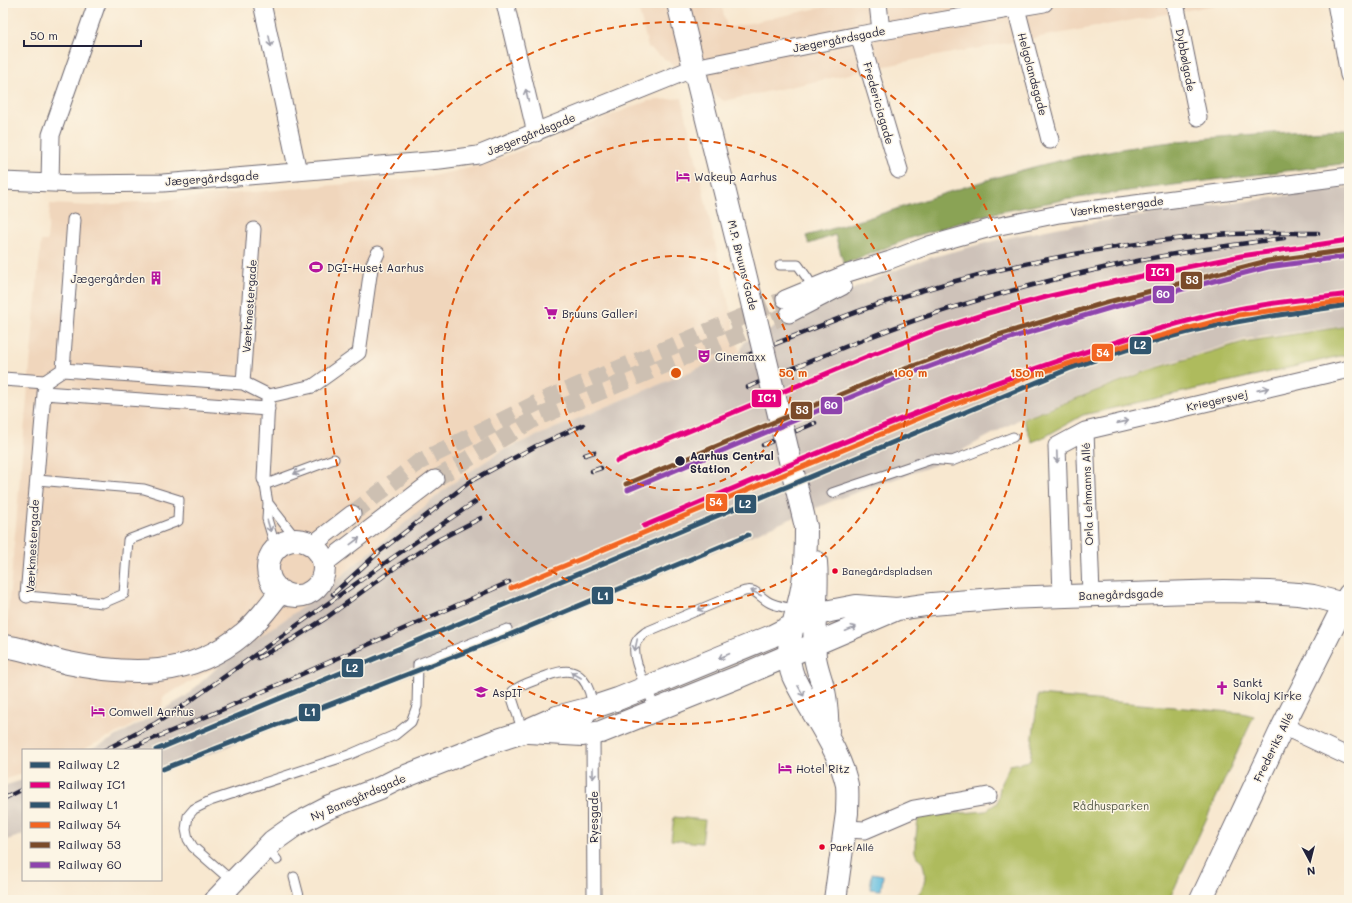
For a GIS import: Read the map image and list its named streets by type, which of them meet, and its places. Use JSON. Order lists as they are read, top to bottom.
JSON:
{
  "streets": {
    "street": [
      "Jægergårdsgade",
      "Dybbølgade",
      "Helgolandsgade",
      "Fredericiagade",
      "Værkmestergade",
      "M.P. Bruuns Gade",
      "Kriegersvej",
      "Orla Lehmanns Allé",
      "Banegårdsgade",
      "Frederiks Allé",
      "Ny Banegårdsgade",
      "Ryesgade"
    ]
  },
  "crossings": [
    ["Jægergårdsgade", "Helgolandsgade"],
    ["Jægergårdsgade", "Fredericiagade"],
    ["Jægergårdsgade", "M.P. Bruuns Gade"],
    ["M.P. Bruuns Gade", "Banegårdsgade"],
    ["Kriegersvej", "Orla Lehmanns Allé"],
    ["Orla Lehmanns Allé", "Banegårdsgade"],
    ["Banegårdsgade", "Frederiks Allé"]
  ],
  "one_way": ["Kriegersvej", "Ryesgade"],
  "parks": ["Rådhusparken"],
  "places": {
    "hotel": ["Wakeup Aarhus", "Comwell Aarhus", "Hotel Ritz"],
    "sports": ["DGI-Huset Aarhus"],
    "building": ["Jægergården"],
    "supermarket": ["Bruuns Galleri"],
    "theatre": ["Cinemaxx"],
    "other": ["Aarhus Central Station", "Banegårdspladsen", "Park Allé"],
    "church": ["Sankt Nikolaj Kirke"],
    "school or university": ["AspIT"]
  },
  "lines": [
    "rail line IC1",
    "rail line 53",
    "rail line 60",
    "rail line 54",
    "rail line L2",
    "rail line L1"
  ],
  "legend": [
    "Railway L2",
    "Railway IC1",
    "Railway L1",
    "Railway 54",
    "Railway 53",
    "Railway 60"
  ],
  "scale_bar": "50 m",
  "north": "bottom",
  "rings": ["50 m", "100 m", "150 m"]
}
